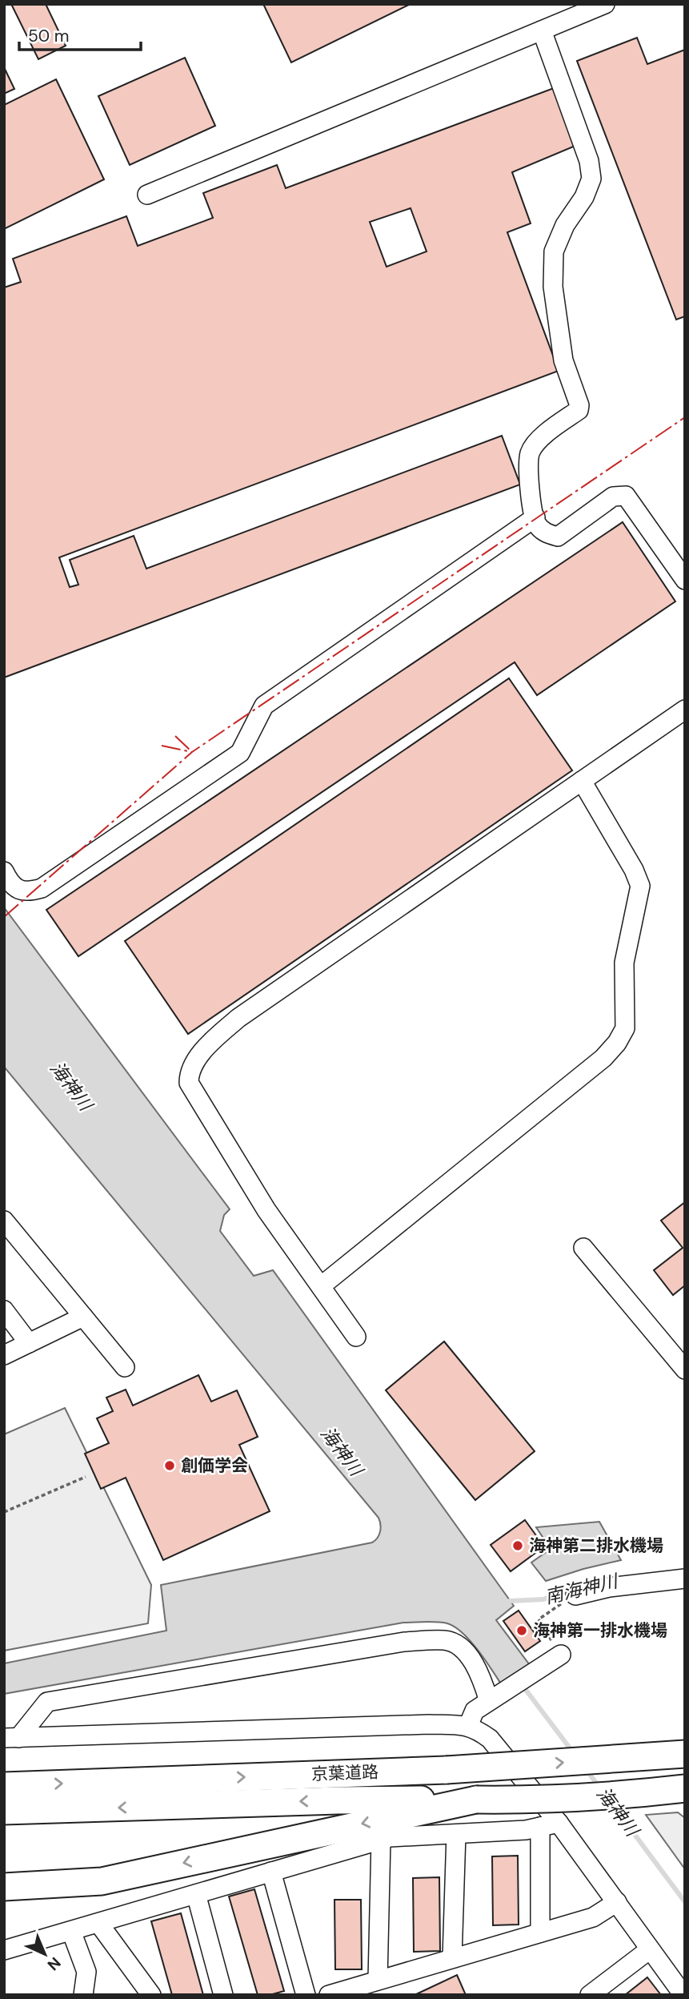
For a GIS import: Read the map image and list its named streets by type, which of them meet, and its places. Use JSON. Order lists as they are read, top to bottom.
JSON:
{
  "streets": {
    "highway": ["京葉道路"]
  },
  "water": ["海神川", "南海神川"],
  "places": ["創価学会", "海神第二排水機場", "海神第一排水機場"],
  "scale_bar": "50 m",
  "north": "bottom right"
}
